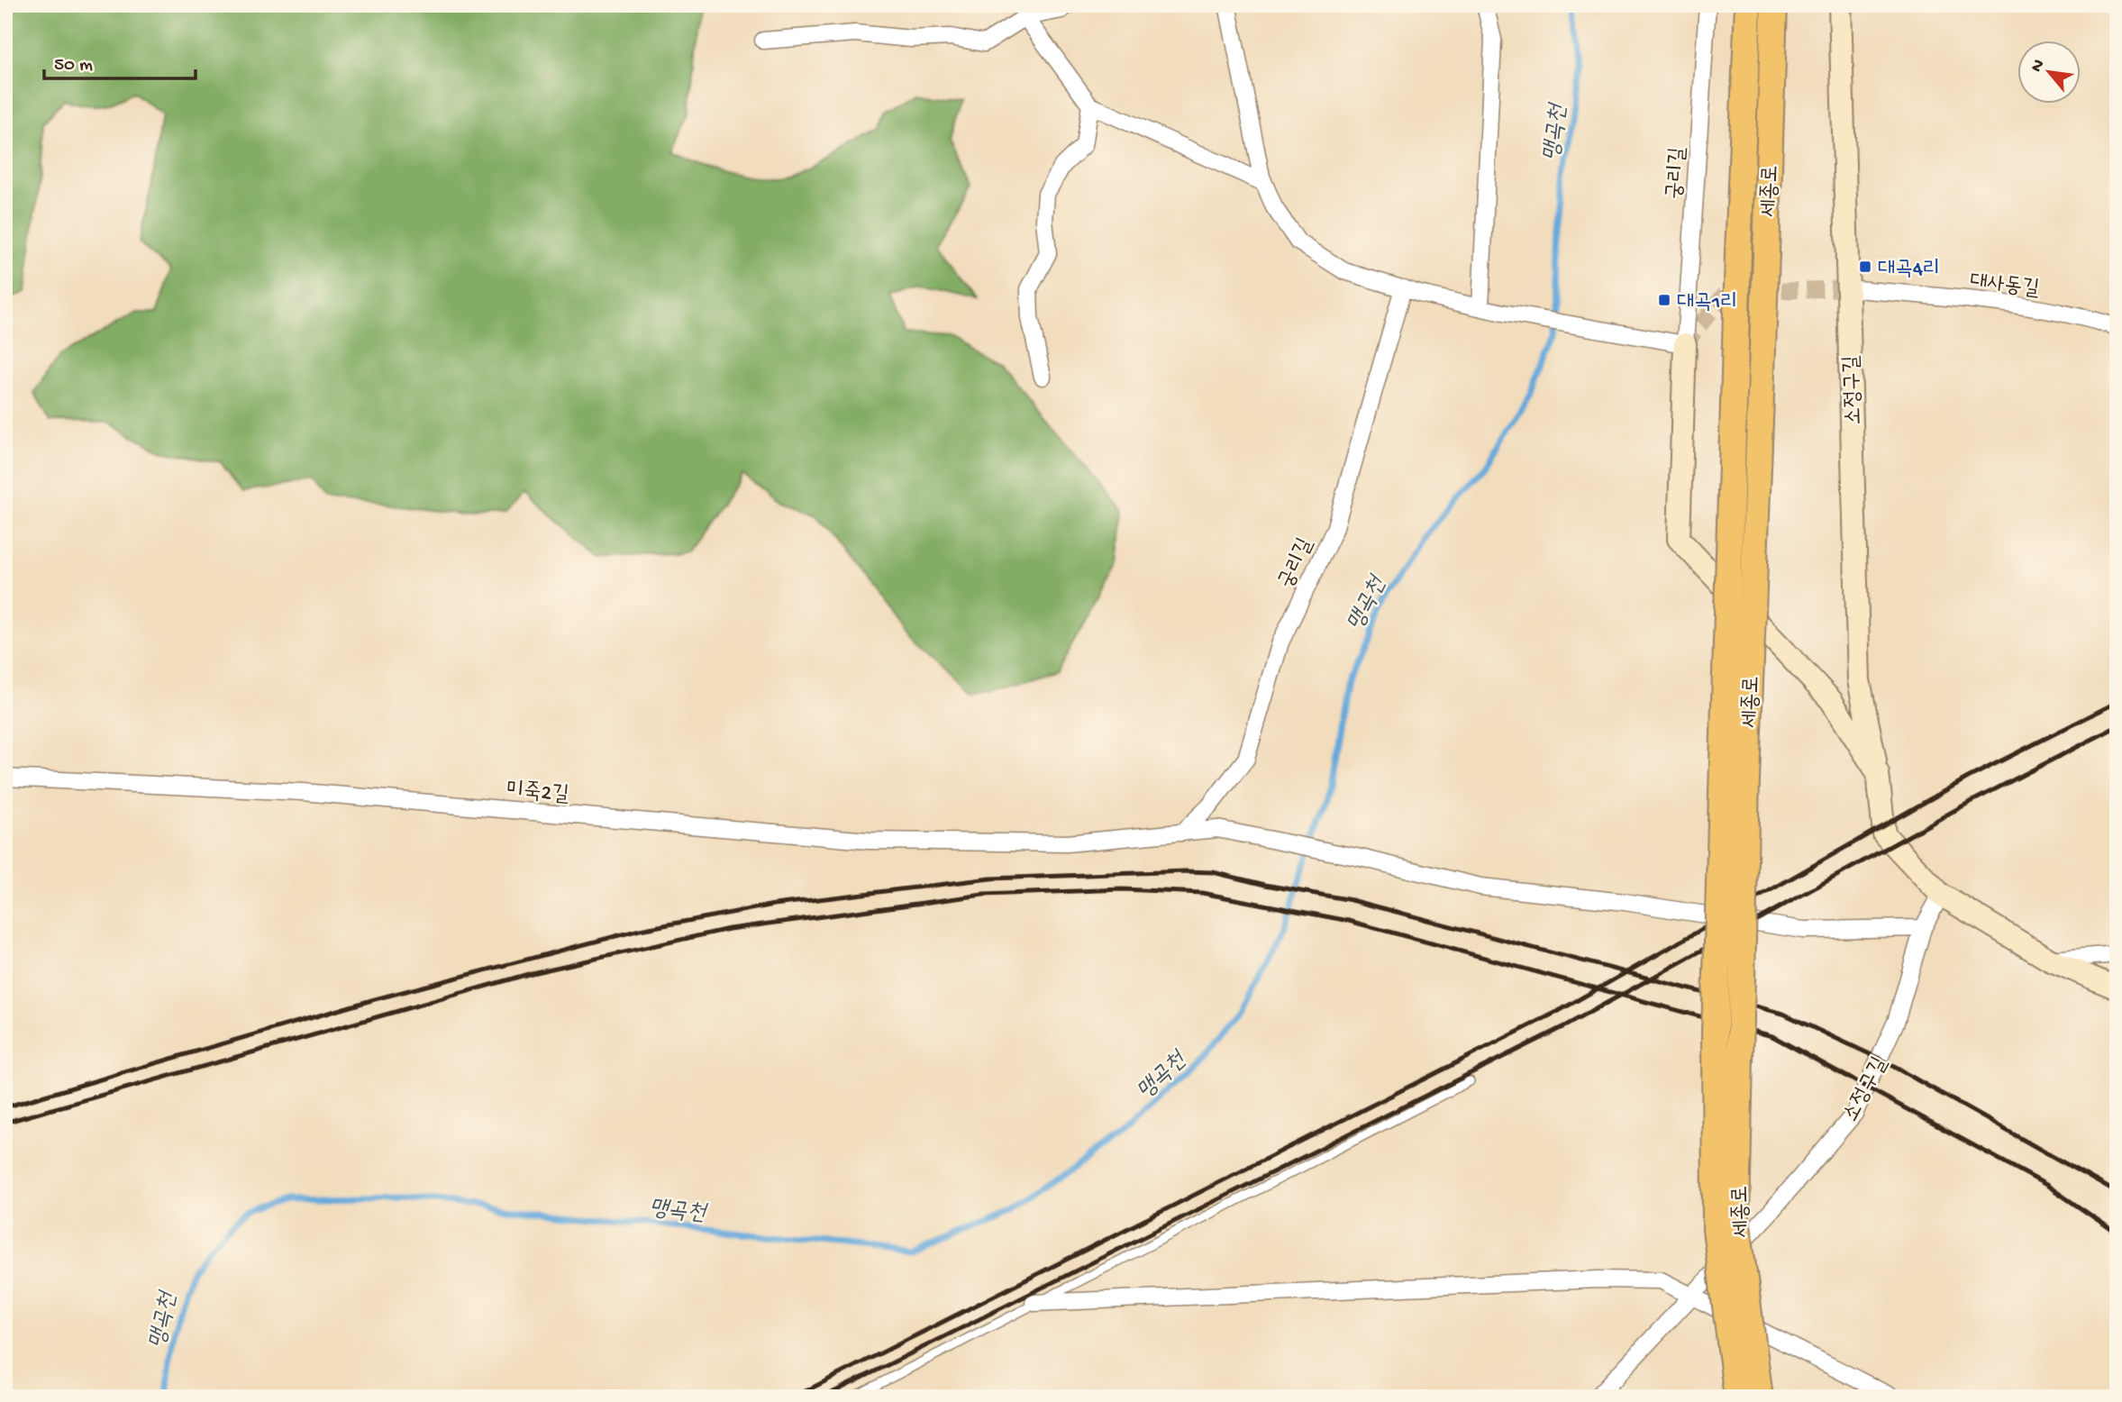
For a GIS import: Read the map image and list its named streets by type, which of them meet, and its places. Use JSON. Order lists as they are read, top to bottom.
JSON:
{
  "streets": {
    "main road": ["세종로"],
    "street": [
      "궁리길",
      "대사동길",
      "소정구길",
      "미죽2길"
    ]
  },
  "crossings": [
    ["궁리길", "미죽2길"],
    ["대사동길", "소정구길"],
    ["소정구길", "미죽2길"]
  ],
  "water": ["맹곡천"],
  "places": {
    "transit": ["대곡4리", "대곡1리"]
  },
  "scale_bar": "50 m",
  "north": "top left"
}
